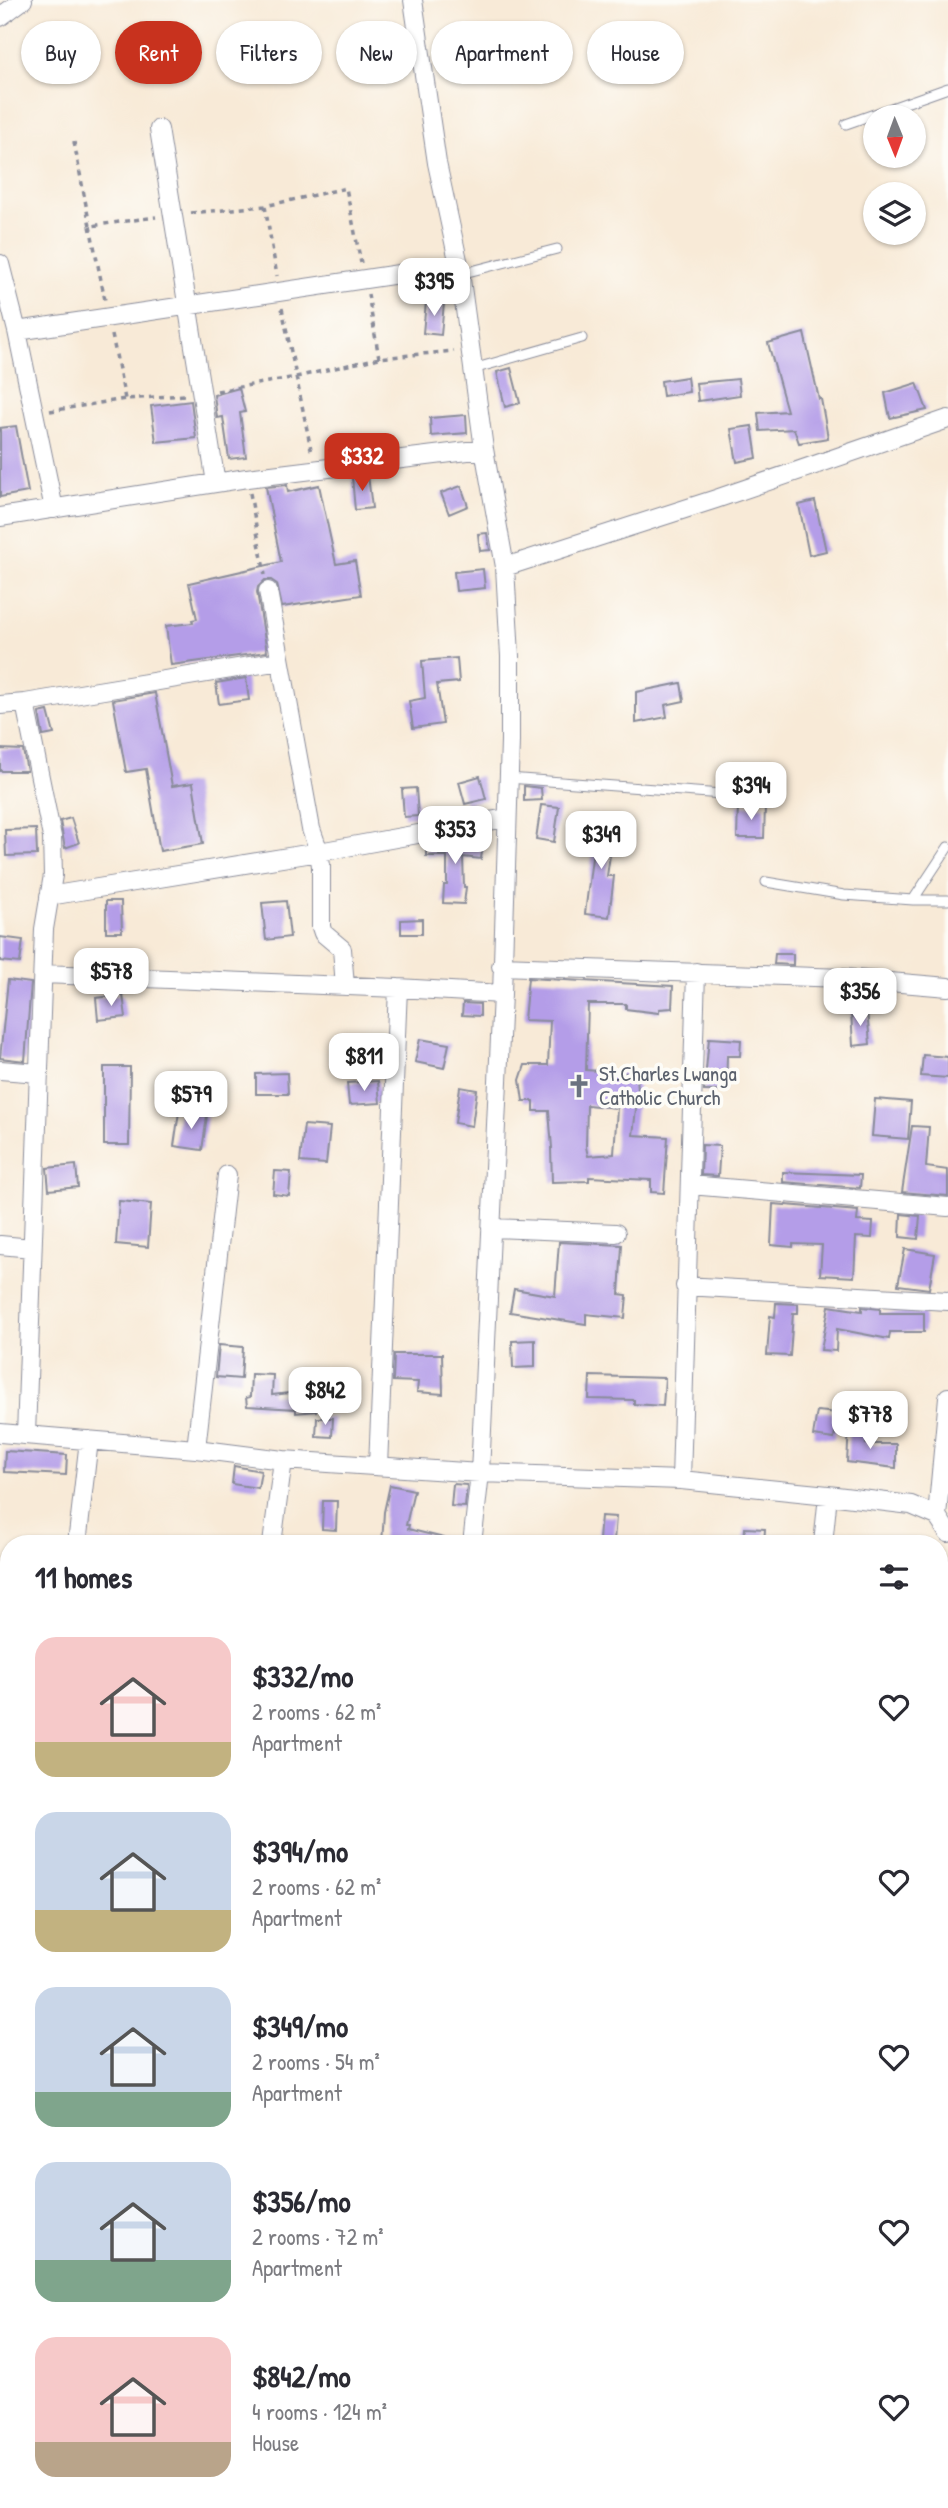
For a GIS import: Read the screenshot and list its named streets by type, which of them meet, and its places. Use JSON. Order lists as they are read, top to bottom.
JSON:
{
  "places": {
    "church": ["St.Charles Lwanga Catholic Church"]
  },
  "north": "bottom",
  "page": {
    "chip": [
      "Buy",
      "Rent",
      "Filters",
      "New",
      "Apartment",
      "House"
    ],
    "price": [
      "$395",
      "$332",
      "$394",
      "$353",
      "$349",
      "$578",
      "$356",
      "$811",
      "$579",
      "$842",
      "$778"
    ],
    "heading": "11 homes",
    "list": [
      {
        "name": "$332/mo",
        "note": "2 rooms · 62 m² · Apartment"
      },
      {
        "name": "$394/mo",
        "note": "2 rooms · 62 m² · Apartment"
      },
      {
        "name": "$349/mo",
        "note": "2 rooms · 54 m² · Apartment"
      },
      {
        "name": "$356/mo",
        "note": "2 rooms · 72 m² · Apartment"
      },
      {
        "name": "$842/mo",
        "note": "4 rooms · 124 m² · House"
      }
    ]
  }
}
